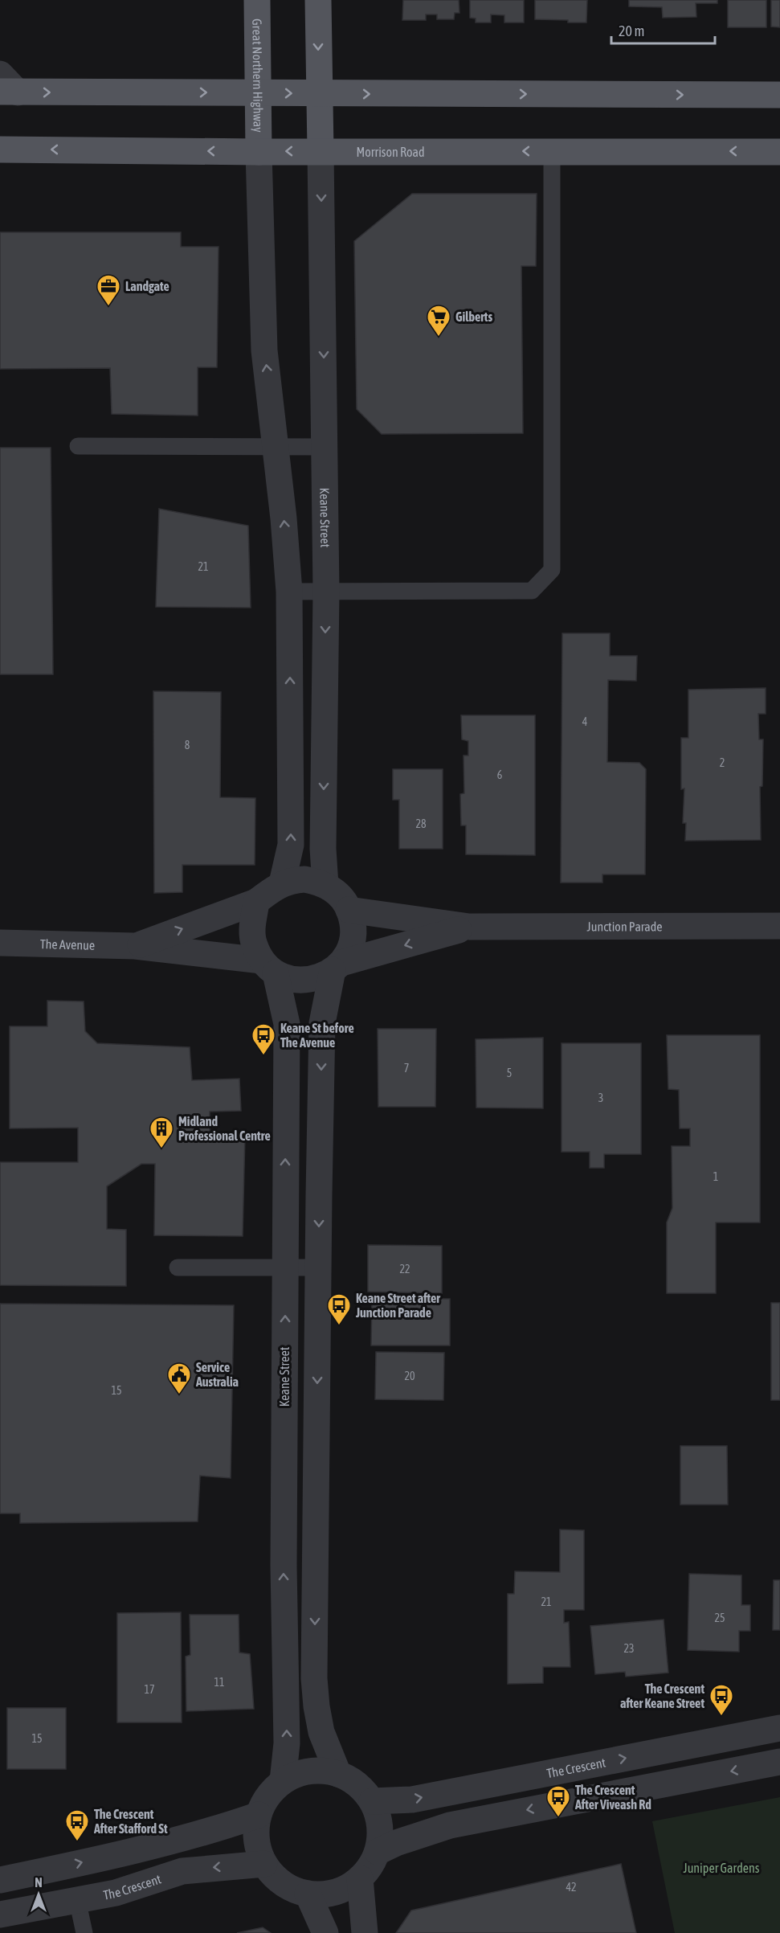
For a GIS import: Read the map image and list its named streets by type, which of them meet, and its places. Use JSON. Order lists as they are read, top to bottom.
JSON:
{
  "streets": {
    "main road": ["Great Northern Highway", "Morrison Road"],
    "street": [
      "Keane Street",
      "Junction Parade",
      "The Avenue",
      "The Crescent"
    ]
  },
  "crossings": [
    ["Great Northern Highway", "Morrison Road"],
    ["Morrison Road", "Keane Street"],
    ["Keane Street", "Junction Parade"],
    ["Keane Street", "The Avenue"],
    ["Keane Street", "The Crescent"],
    ["Junction Parade", "The Avenue"]
  ],
  "parks": ["Juniper Gardens"],
  "places": {
    "office": ["Landgate"],
    "supermarket": ["Gilberts"],
    "bus stop": [
      "Keane St before The Avenue",
      "Keane Street after Junction Parade",
      "The Crescent after Keane Street",
      "The Crescent After Viveash Rd",
      "The Crescent After Stafford St"
    ],
    "building": ["Midland Professional Centre"],
    "public building": ["Service Australia"]
  },
  "house_numbers": [
    "21",
    "4",
    "8",
    "2",
    "6",
    "28",
    "7",
    "5",
    "3",
    "1",
    "22",
    "20",
    "15",
    "21",
    "25",
    "23",
    "11",
    "17",
    "15",
    "42"
  ],
  "scale_bar": "20 m",
  "north": "top"
}
